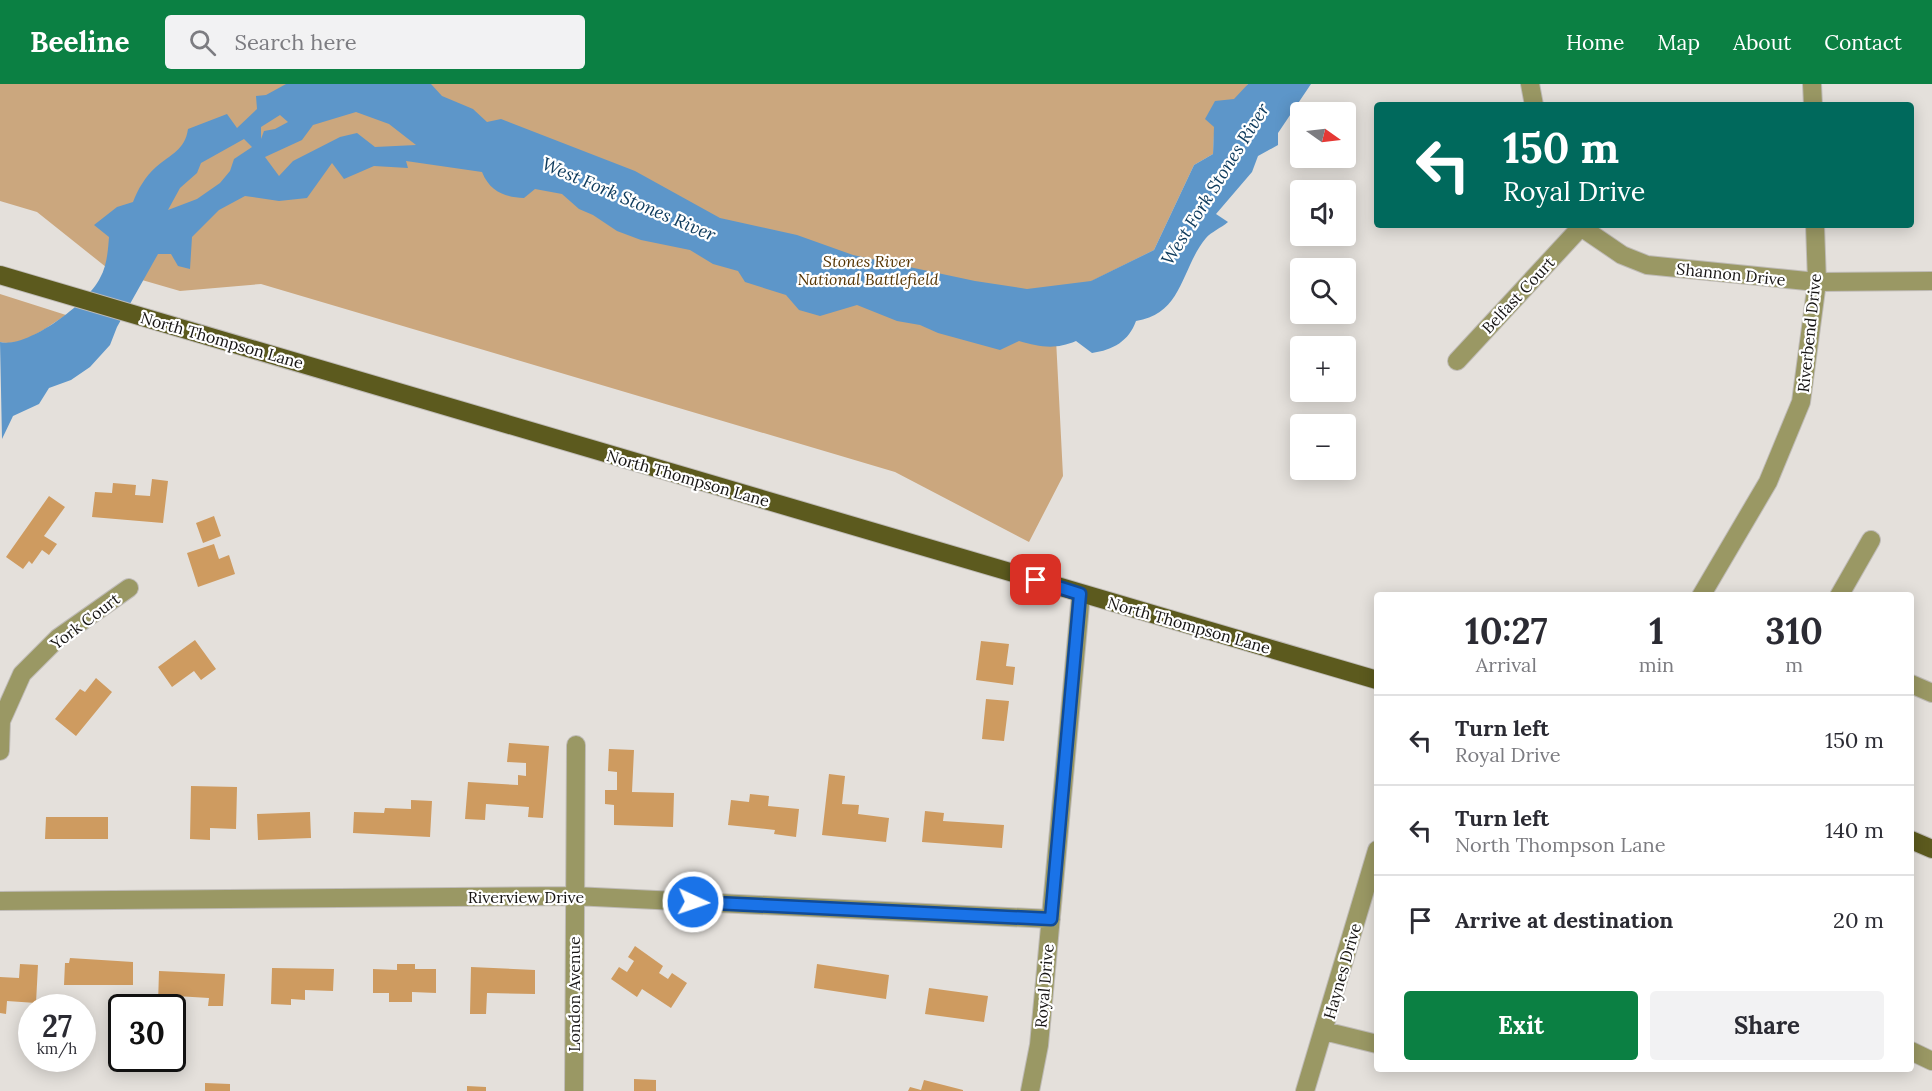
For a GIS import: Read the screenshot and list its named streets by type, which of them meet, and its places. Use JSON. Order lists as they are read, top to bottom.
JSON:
{
  "streets": {
    "main road": ["North Thompson Lane"],
    "street": [
      "Shannon Drive",
      "Belfast Court",
      "Riverbend Drive",
      "York Court",
      "Riverview Drive",
      "Haynes Drive",
      "Royal Drive",
      "London Avenue"
    ]
  },
  "crossings": [
    ["Shannon Drive", "Riverbend Drive"],
    ["North Thompson Lane", "Royal Drive"],
    ["Riverview Drive", "Royal Drive"],
    ["Riverview Drive", "London Avenue"]
  ],
  "water": ["West Fork Stones River"],
  "parks": ["Stones River National Battlefield"],
  "north": "right",
  "page": {
    "header": "Beeline",
    "search": "Search here",
    "nav": [
      "Home",
      "Map",
      "About",
      "Contact"
    ],
    "map_buttons": ["+", "−"],
    "turn": ["150 m", "Royal Drive"],
    "eta": [
      "10:27",
      "Arrival",
      "1",
      "min",
      "310",
      "m"
    ],
    "list": [
      {
        "name": "Turn left",
        "note": "Royal Drive",
        "value": "150 m"
      },
      {
        "name": "Turn left",
        "note": "North Thompson Lane",
        "value": "140 m"
      },
      {
        "name": "Arrive at destination",
        "value": "20 m"
      }
    ],
    "buttons": ["Exit", "Share"],
    "speed": "27 km/h",
    "limit": "30"
  }
}
